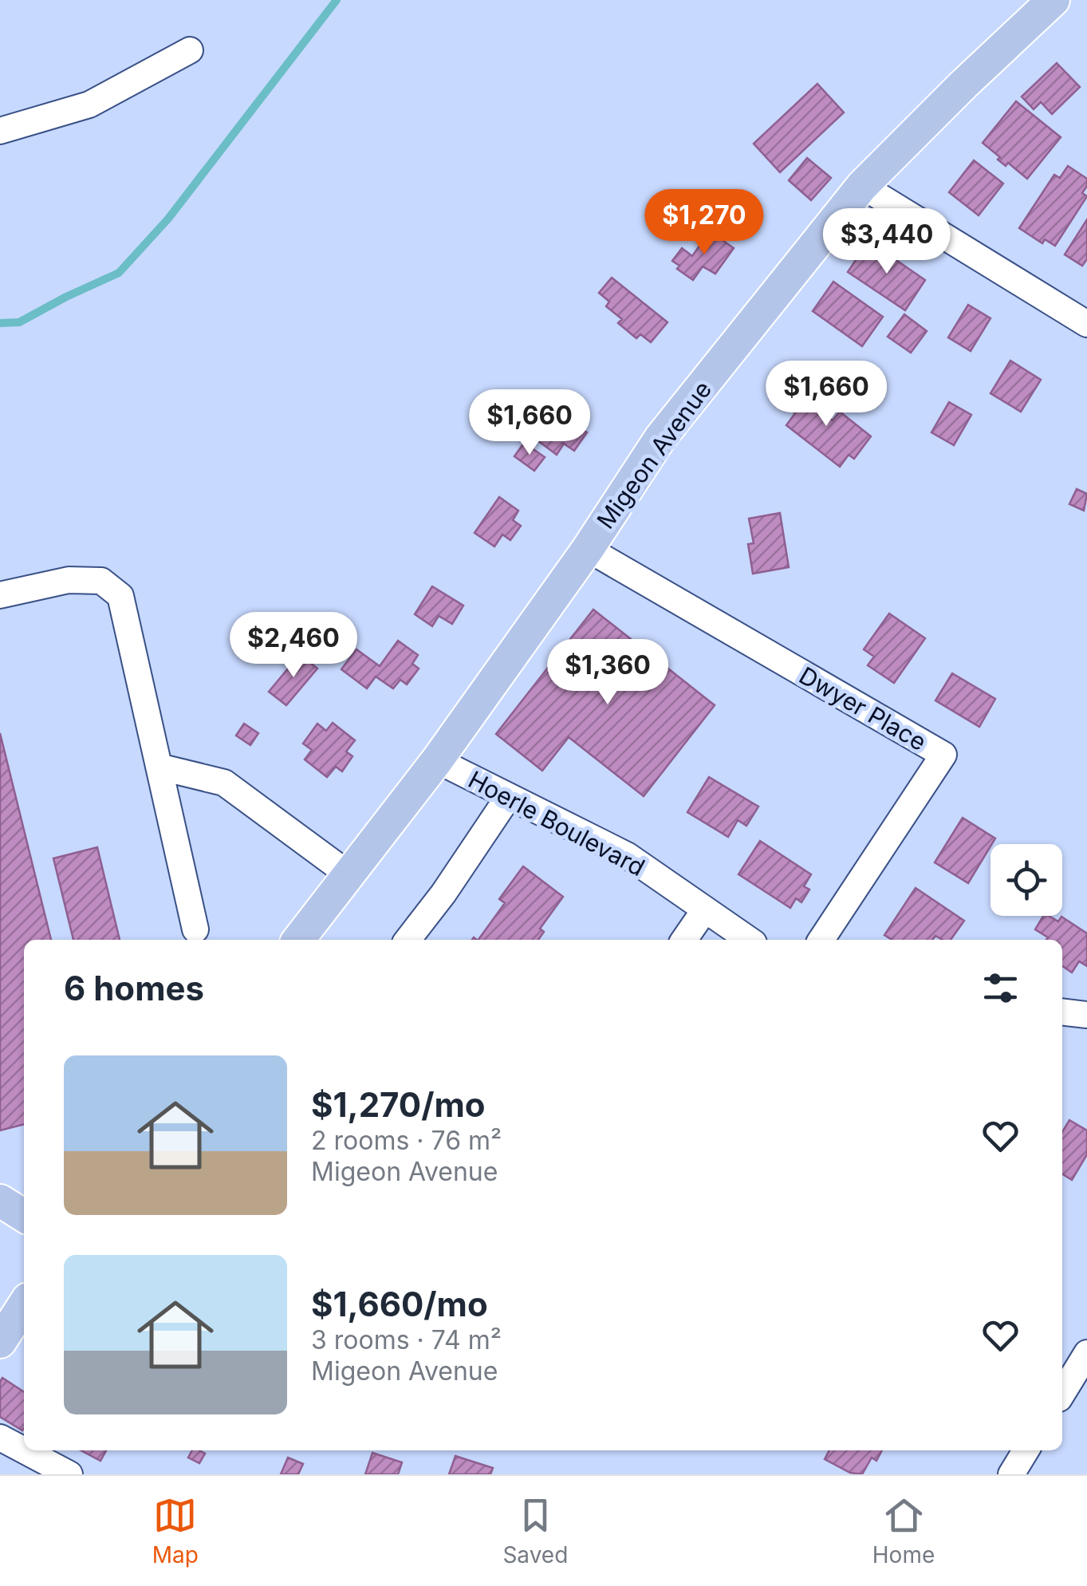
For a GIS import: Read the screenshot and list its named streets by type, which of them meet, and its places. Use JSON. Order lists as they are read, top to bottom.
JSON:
{
  "streets": {
    "main road": ["Migeon Avenue"],
    "street": ["Dwyer Place", "Hoerle Boulevard"]
  },
  "crossings": [
    ["Migeon Avenue", "Dwyer Place"],
    ["Migeon Avenue", "Hoerle Boulevard"]
  ],
  "page": {
    "price": [
      "$1,270",
      "$3,440",
      "$1,660",
      "$1,660",
      "$2,460",
      "$1,360"
    ],
    "heading": "6 homes",
    "list": [
      {
        "name": "$1,270/mo",
        "note": "2 rooms · 76 m² · Migeon Avenue"
      },
      {
        "name": "$1,660/mo",
        "note": "3 rooms · 74 m² · Migeon Avenue"
      }
    ],
    "tabs": ["Map", "Saved", "Home"]
  }
}
